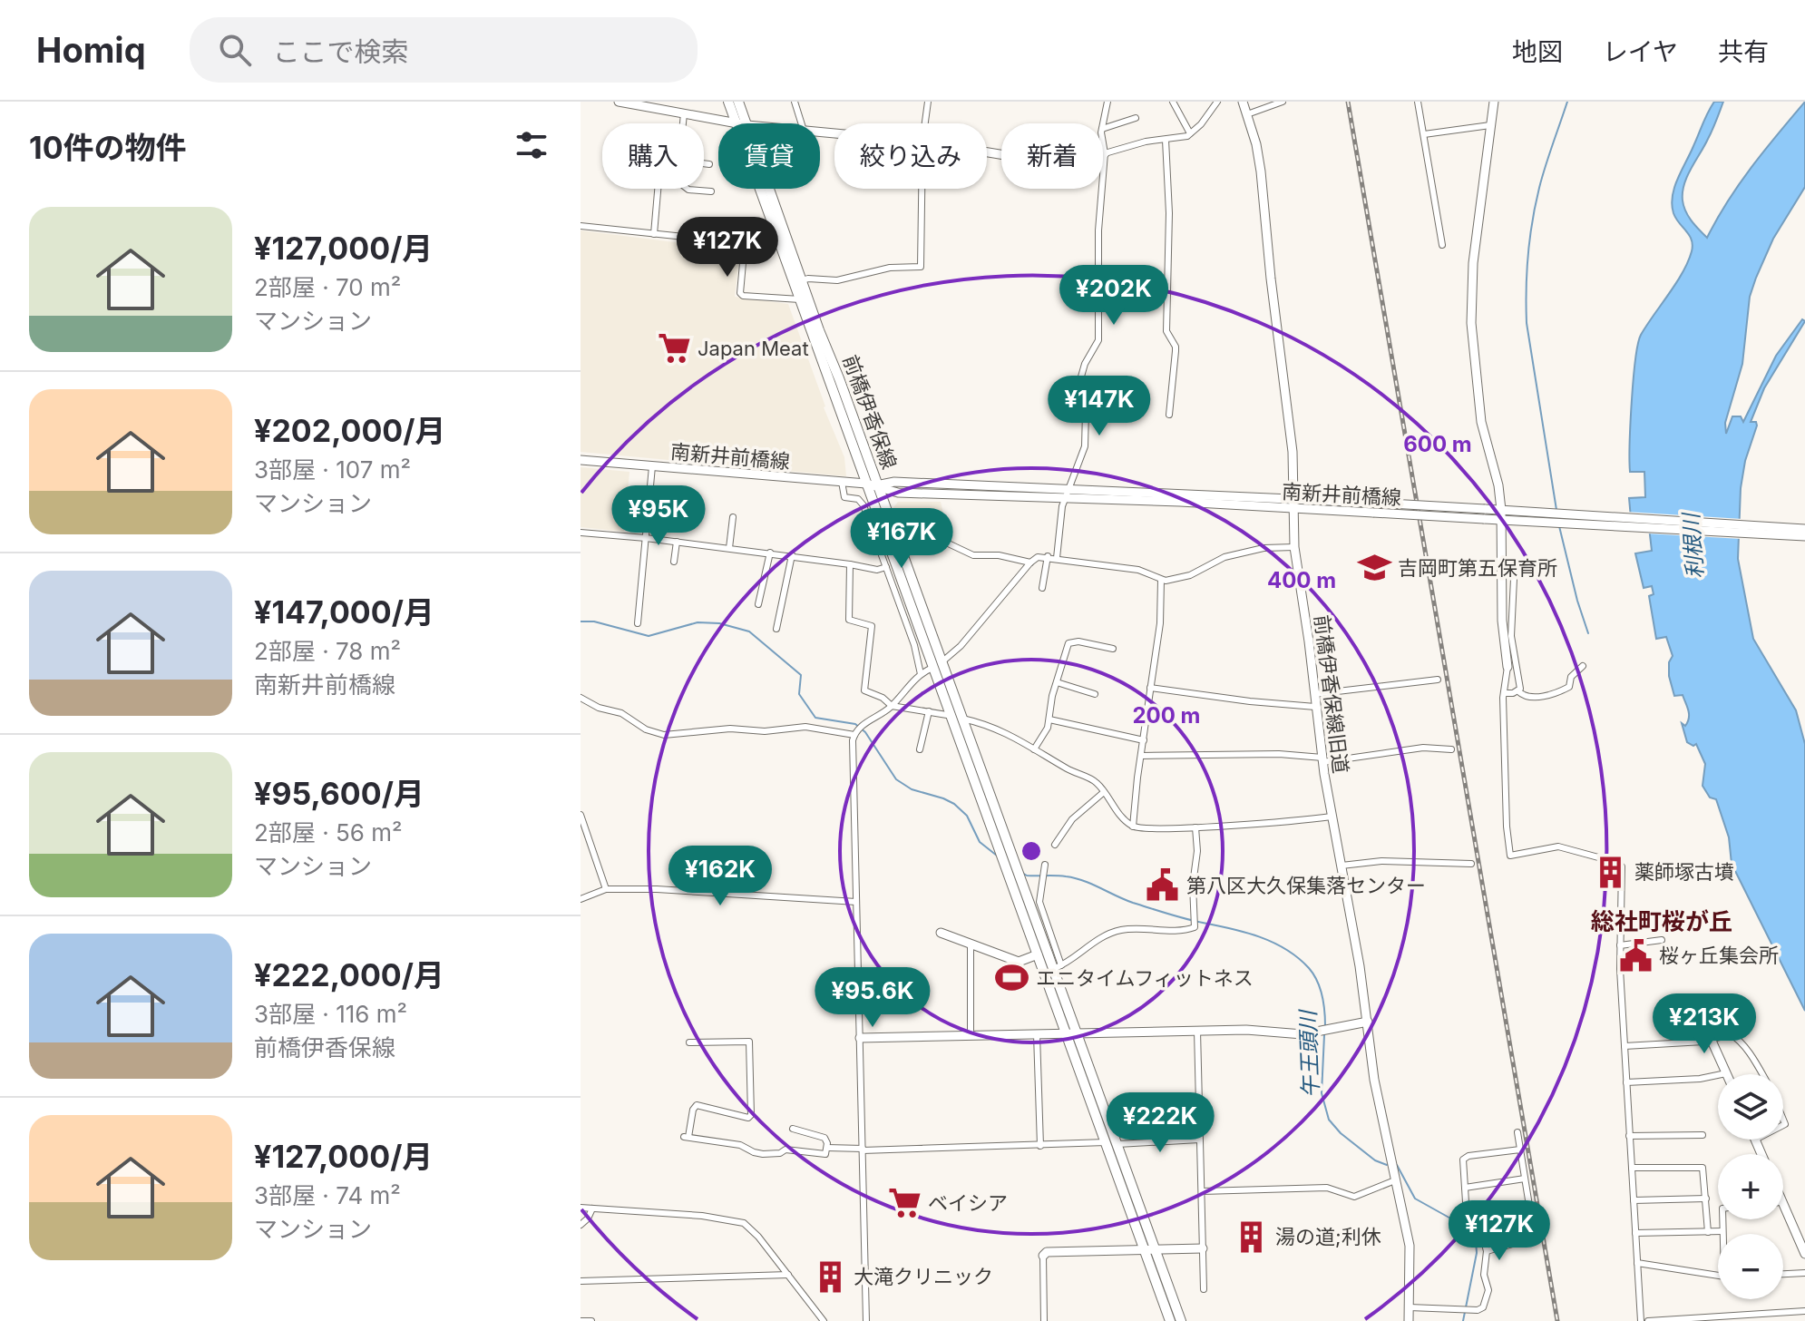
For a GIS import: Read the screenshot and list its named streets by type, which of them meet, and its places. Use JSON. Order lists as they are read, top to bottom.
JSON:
{
  "streets": {
    "main road": ["前橋伊香保線"],
    "street": ["南新井前橋線", "前橋伊香保線旧道"]
  },
  "crossings": [
    ["前橋伊香保線", "南新井前橋線"],
    ["南新井前橋線", "前橋伊香保線旧道"]
  ],
  "districts": ["総社町桜が丘"],
  "water": ["利根川", "午王頭川"],
  "places": {
    "supermarket": ["Japan Meat", "ベイシア"],
    "school or university": ["吉岡町第五保育所"],
    "building": ["薬師塚古墳", "湯の道;利休", "大滝クリニック"],
    "public building": ["第八区大久保集落センター", "桜ヶ丘集会所"],
    "sports": ["エニタイムフィットネス"]
  },
  "page": {
    "header": "Homiq",
    "search": "ここで検索",
    "nav": ["地図", "レイヤ", "共有"],
    "heading": "10件の物件",
    "chip": [
      "購入",
      "賃貸",
      "絞り込み",
      "新着"
    ],
    "list": [
      {
        "name": "¥127,000/月",
        "note": "2部屋 · 70 m² · マンション"
      },
      {
        "name": "¥202,000/月",
        "note": "3部屋 · 107 m² · マンション"
      },
      {
        "name": "¥147,000/月",
        "note": "2部屋 · 78 m² · 南新井前橋線"
      },
      {
        "name": "¥95,600/月",
        "note": "2部屋 · 56 m² · マンション"
      },
      {
        "name": "¥222,000/月",
        "note": "3部屋 · 116 m² · 前橋伊香保線"
      },
      {
        "name": "¥127,000/月",
        "note": "3部屋 · 74 m² · マンション"
      }
    ],
    "price": [
      "¥127K",
      "¥202K",
      "¥147K",
      "¥95K",
      "¥167K",
      "¥162K",
      "¥95.6K",
      "¥213K",
      "¥222K",
      "¥127K"
    ],
    "map_buttons": ["+", "−"]
  },
  "rings": ["600 m", "400 m", "200 m"]
}
